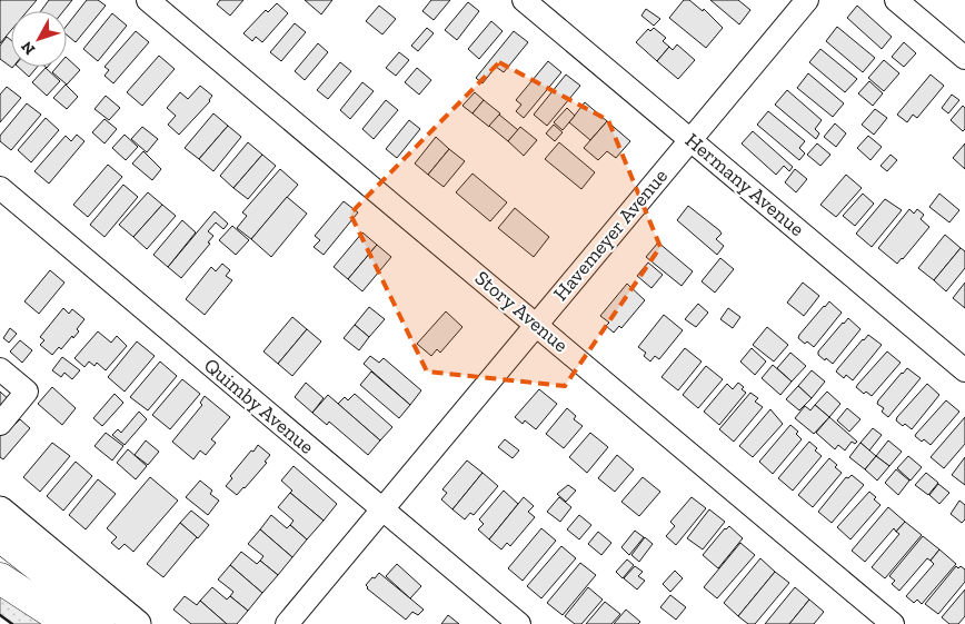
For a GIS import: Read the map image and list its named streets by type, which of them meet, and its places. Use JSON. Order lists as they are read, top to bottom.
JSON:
{
  "streets": {
    "street": [
      "Hermany Avenue",
      "Havemeyer Avenue",
      "Story Avenue",
      "Quimby Avenue"
    ]
  },
  "crossings": [
    ["Hermany Avenue", "Havemeyer Avenue"],
    ["Havemeyer Avenue", "Story Avenue"],
    ["Havemeyer Avenue", "Quimby Avenue"]
  ],
  "north": "bottom left"
}
